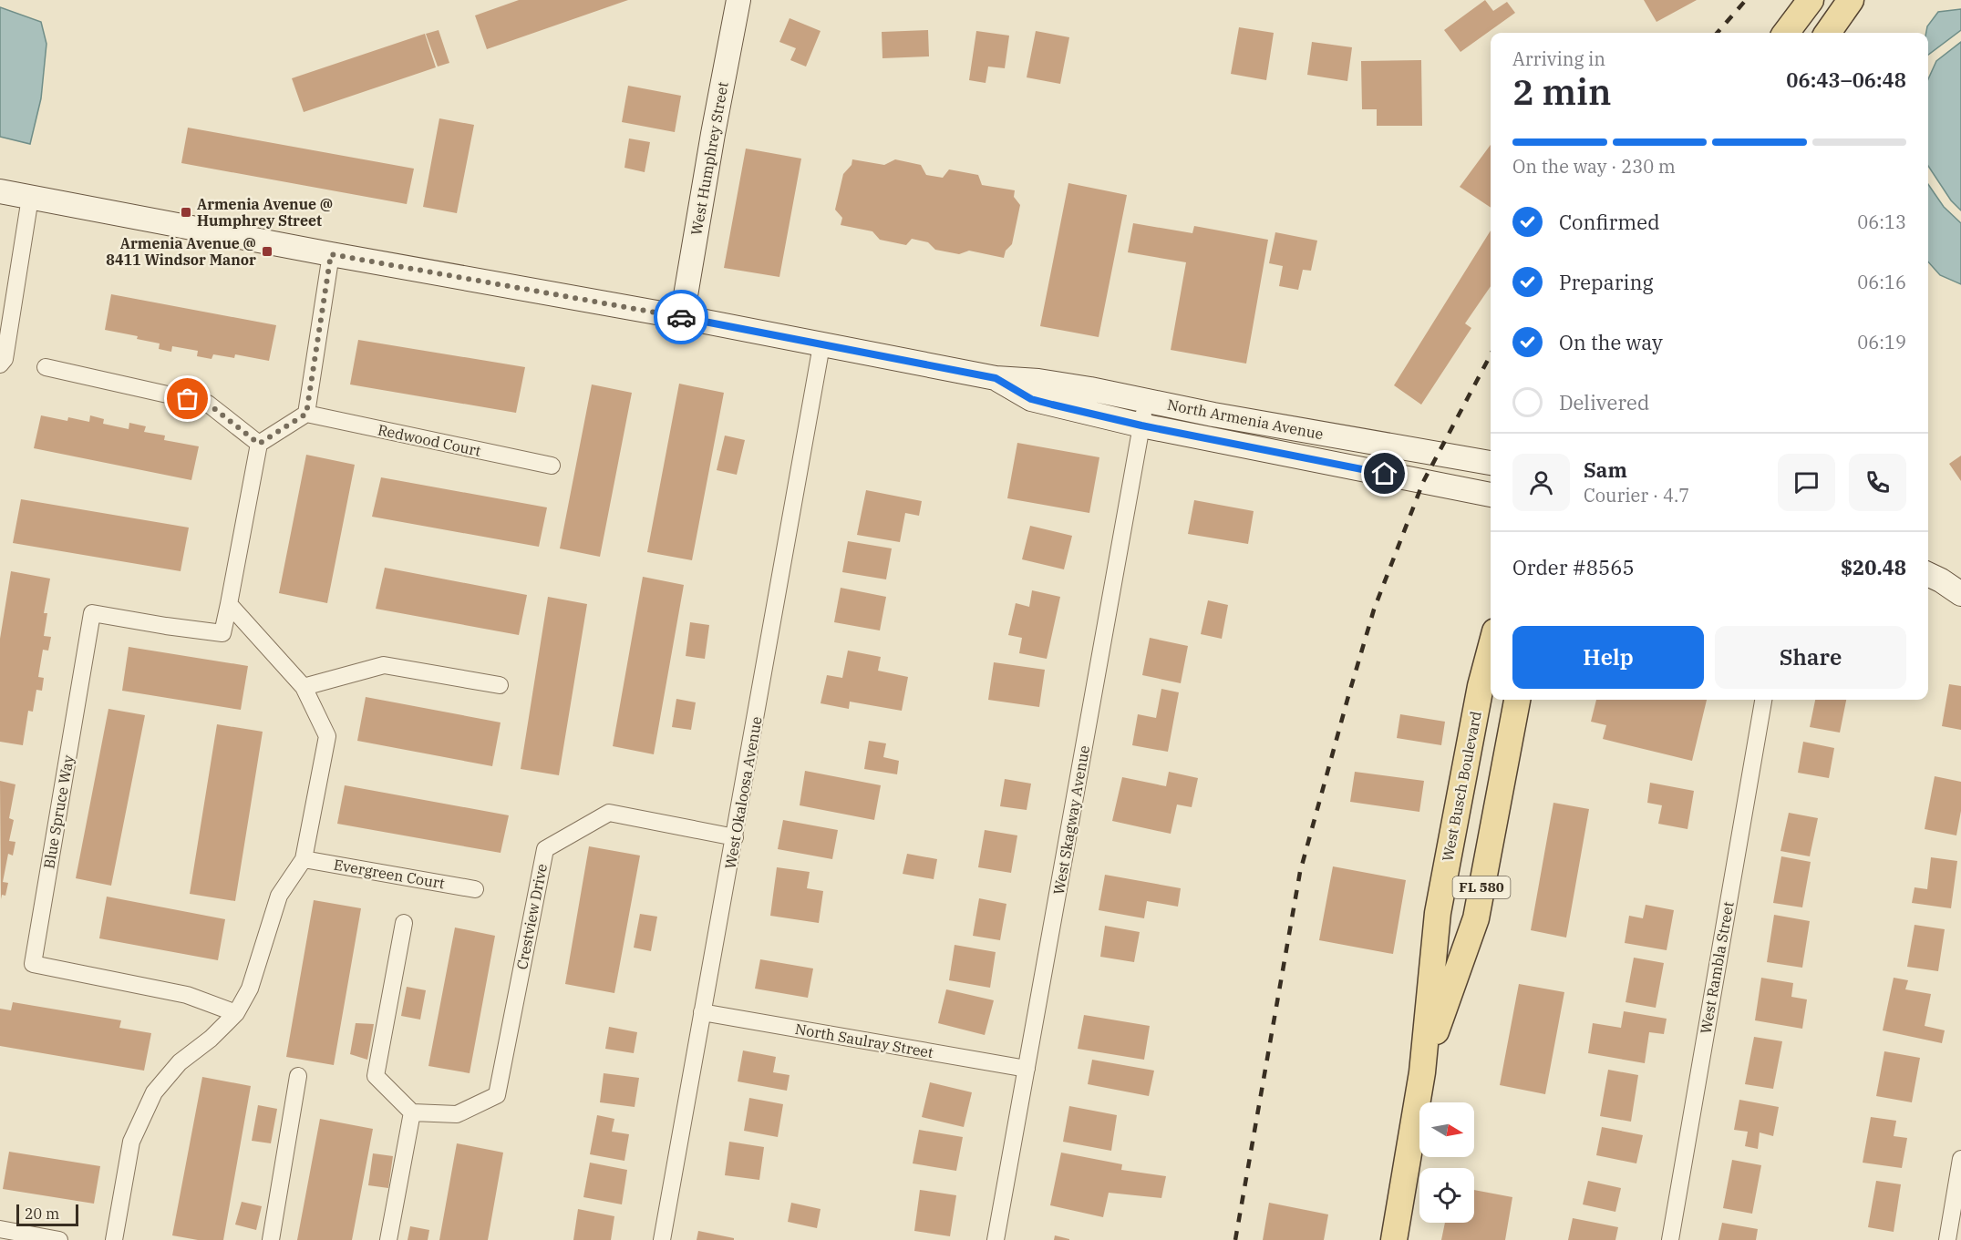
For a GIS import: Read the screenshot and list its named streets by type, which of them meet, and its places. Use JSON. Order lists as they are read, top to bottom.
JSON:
{
  "streets": {
    "main road": [
      "West Humphrey Street",
      "North Armenia Avenue",
      "West Busch Boulevard",
      "FL 580"
    ],
    "street": [
      "Redwood Court",
      "West Okaloosa Avenue",
      "Blue Spruce Way",
      "West Skagway Avenue",
      "Evergreen Court",
      "Crestview Drive",
      "West Rambla Street",
      "North Saulray Street"
    ]
  },
  "crossings": [
    ["West Humphrey Street", "North Armenia Avenue"],
    ["North Armenia Avenue", "West Okaloosa Avenue"],
    ["North Armenia Avenue", "West Skagway Avenue"],
    ["West Okaloosa Avenue", "Crestview Drive"],
    ["West Okaloosa Avenue", "North Saulray Street"],
    ["West Skagway Avenue", "North Saulray Street"]
  ],
  "places": {
    "transit": ["Armenia Avenue @ Humphrey Street", "Armenia Avenue @ 8411 Windsor Manor"]
  },
  "scale_bar": "20 m",
  "north": "right",
  "page": {
    "heading": ["2 min", "Arriving in", "06:43–06:48"],
    "panel": [
      "Sam",
      "Courier · 4.7",
      "Order #8565",
      "$20.48"
    ],
    "bar": "On the way · 230 m",
    "list": [
      ["Confirmed", "06:13"],
      ["Preparing", "06:16"],
      ["On the way", "06:19"],
      "Delivered"
    ],
    "buttons": ["Help", "Share"],
    "scale": "20 m"
  }
}
